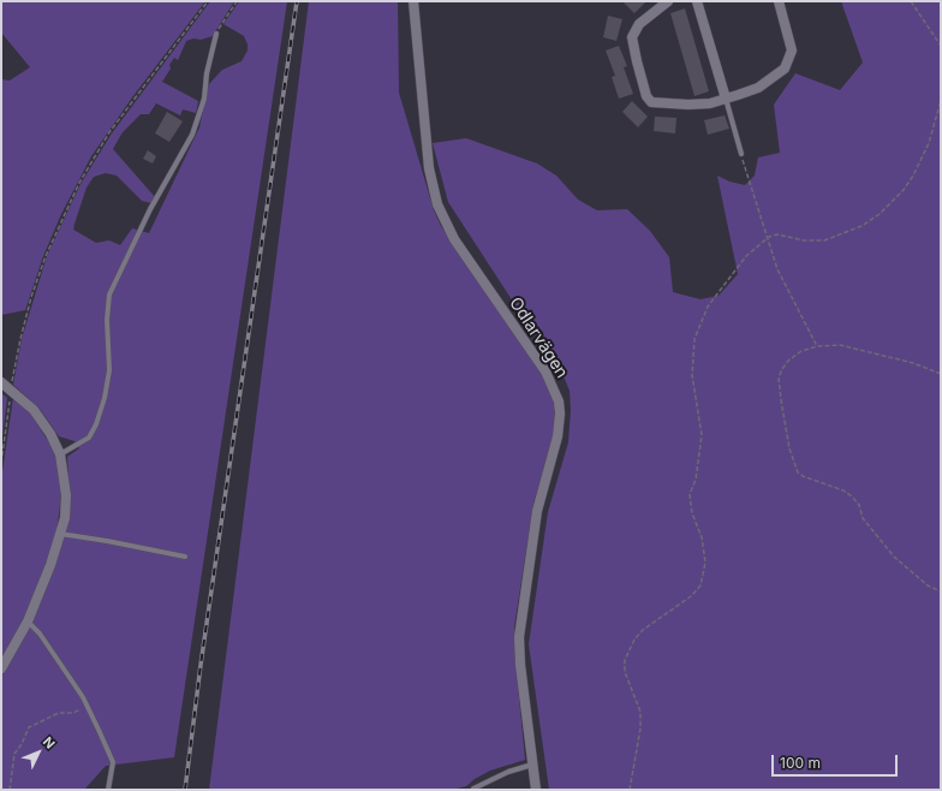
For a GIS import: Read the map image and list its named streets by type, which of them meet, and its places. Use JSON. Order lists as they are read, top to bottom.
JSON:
{
  "streets": {
    "street": ["Odlarvägen"]
  },
  "scale_bar": "100 m",
  "north": "top right"
}
